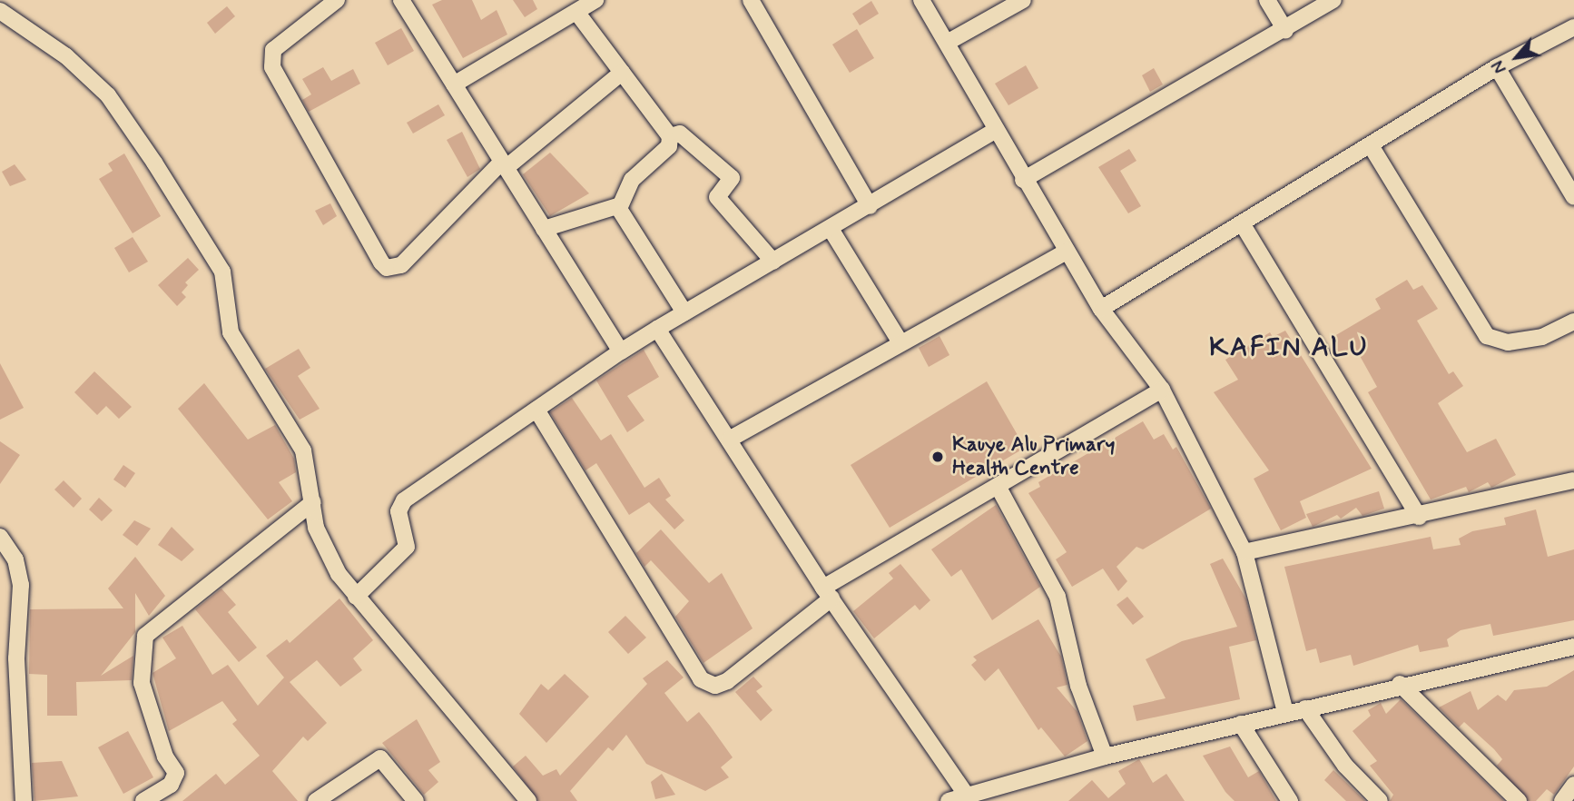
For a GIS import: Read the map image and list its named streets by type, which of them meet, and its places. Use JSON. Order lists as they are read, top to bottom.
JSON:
{
  "districts": ["KAFIN ALU"],
  "places": ["Kauye Alu Primary Health Centre"],
  "north": "bottom left"
}
